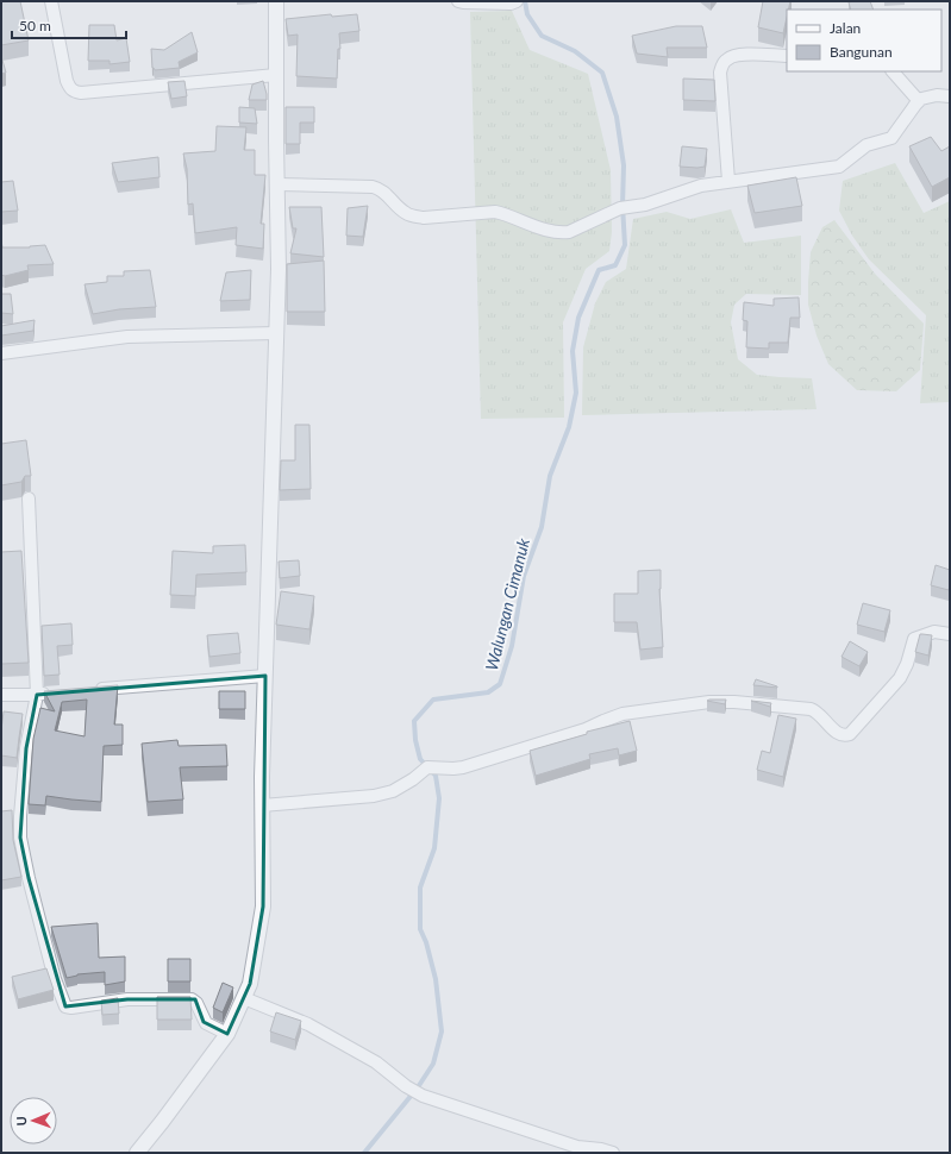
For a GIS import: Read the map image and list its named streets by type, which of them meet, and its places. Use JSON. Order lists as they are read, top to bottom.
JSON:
{
  "water": ["Walungan Cimanuk"],
  "legend": ["Jalan", "Bangunan"],
  "scale_bar": "50 m",
  "north": "left"
}
